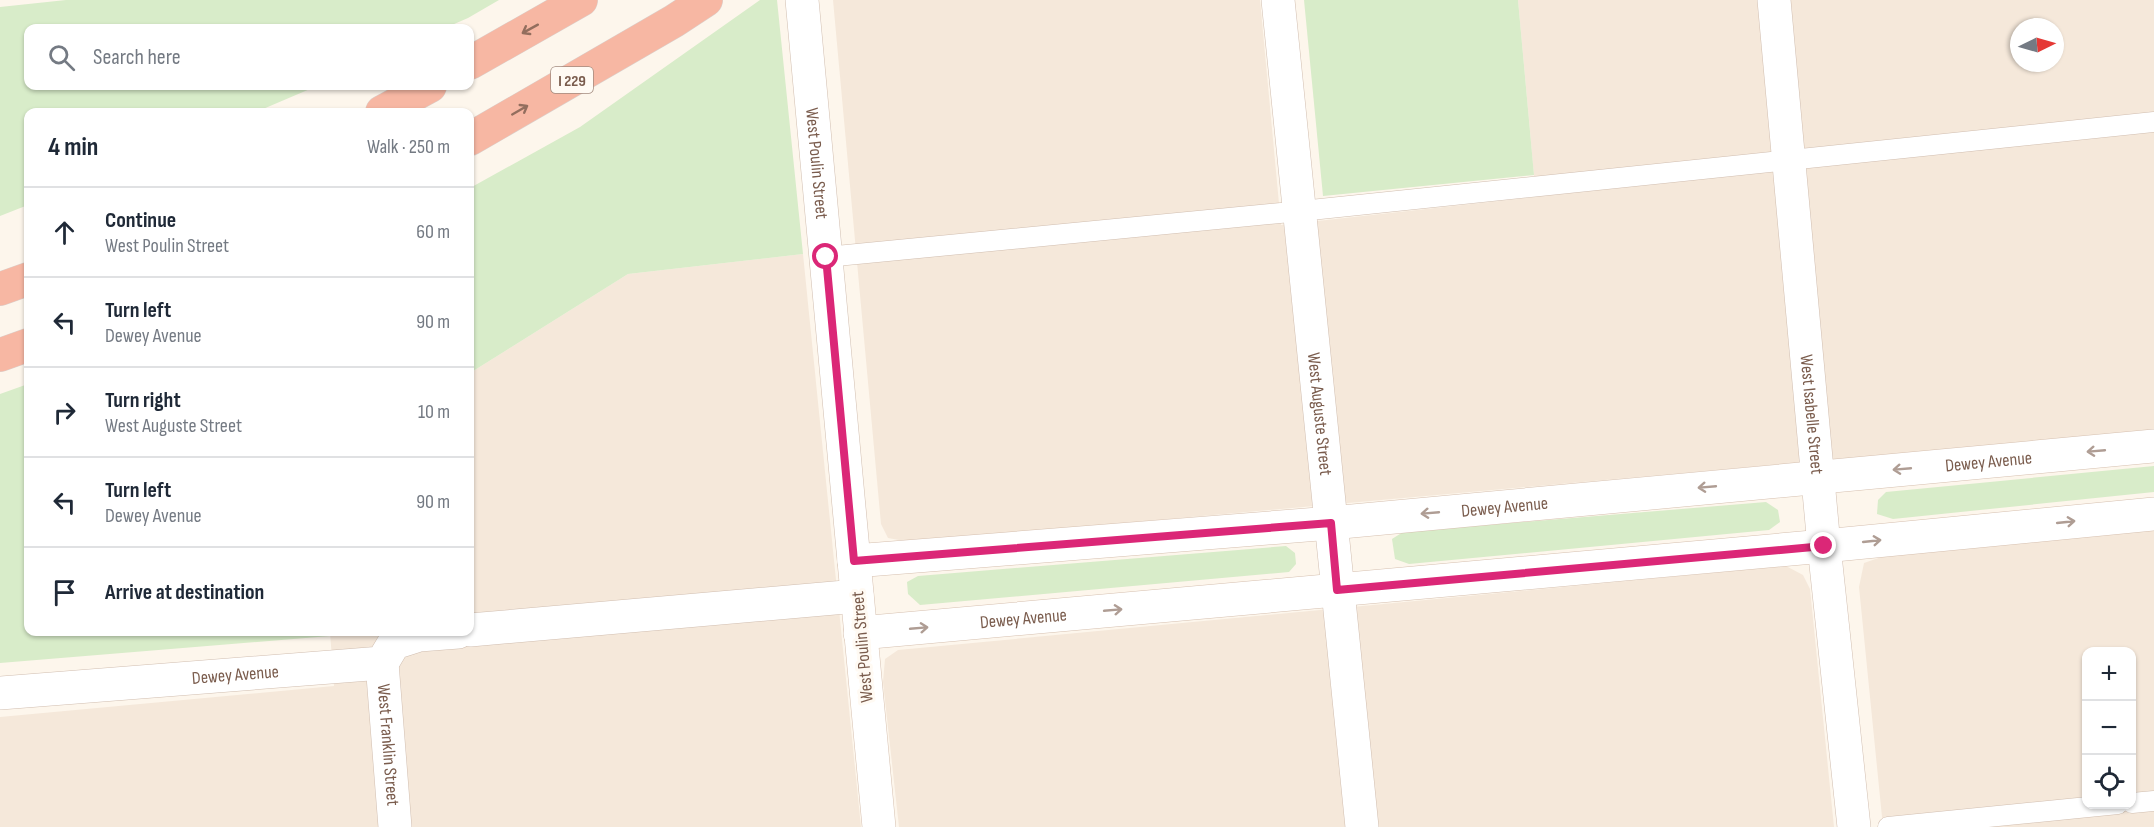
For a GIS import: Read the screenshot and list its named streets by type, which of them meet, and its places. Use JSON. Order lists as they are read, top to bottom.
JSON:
{
  "streets": {
    "highway": ["I 229"],
    "street": [
      "West Poulin Street",
      "West Auguste Street",
      "West Isabelle Street",
      "Dewey Avenue",
      "West Franklin Street"
    ]
  },
  "crossings": [
    ["West Poulin Street", "Dewey Avenue"],
    ["West Auguste Street", "Dewey Avenue"],
    ["West Isabelle Street", "Dewey Avenue"],
    ["Dewey Avenue", "West Franklin Street"]
  ],
  "north": "right",
  "page": {
    "search": "Search here",
    "heading": ["4 min", "Walk · 250 m"],
    "list": [
      ["Continue", "West Poulin Street", "60 m"],
      ["Turn left", "Dewey Avenue", "90 m"],
      ["Turn right", "West Auguste Street", "10 m"],
      ["Turn left", "Dewey Avenue", "90 m"],
      "Arrive at destination"
    ],
    "map_buttons": ["+", "−"]
  }
}
